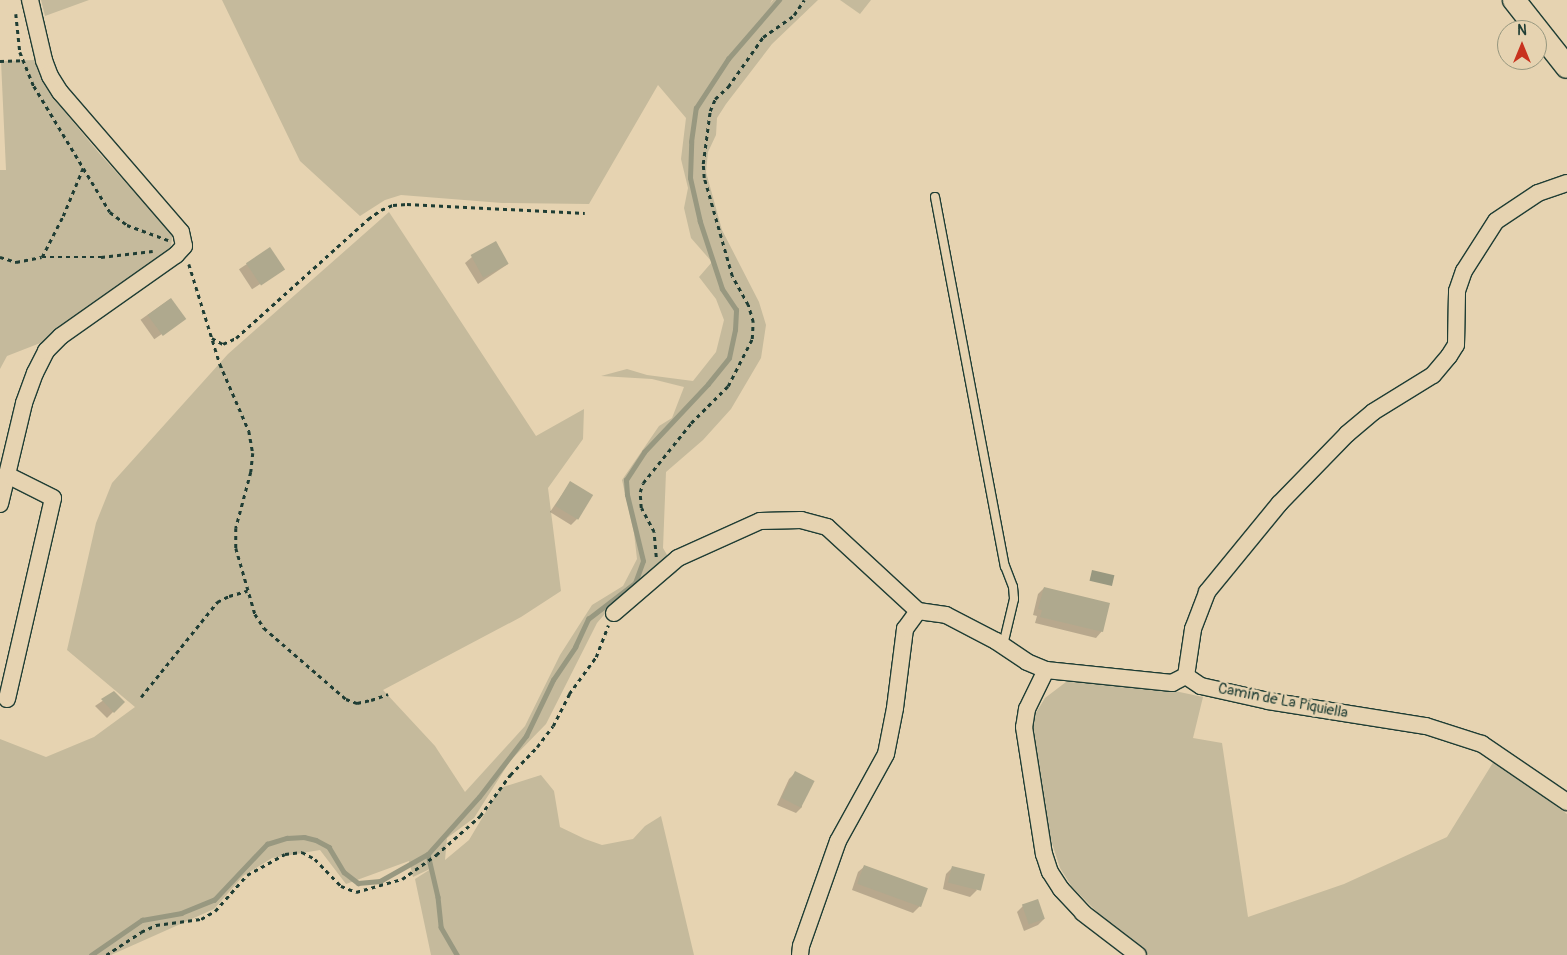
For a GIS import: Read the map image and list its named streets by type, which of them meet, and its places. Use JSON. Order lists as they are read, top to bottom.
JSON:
{
  "streets": {
    "street": ["Camín de La Piquiella"]
  },
  "north": "top"
}
